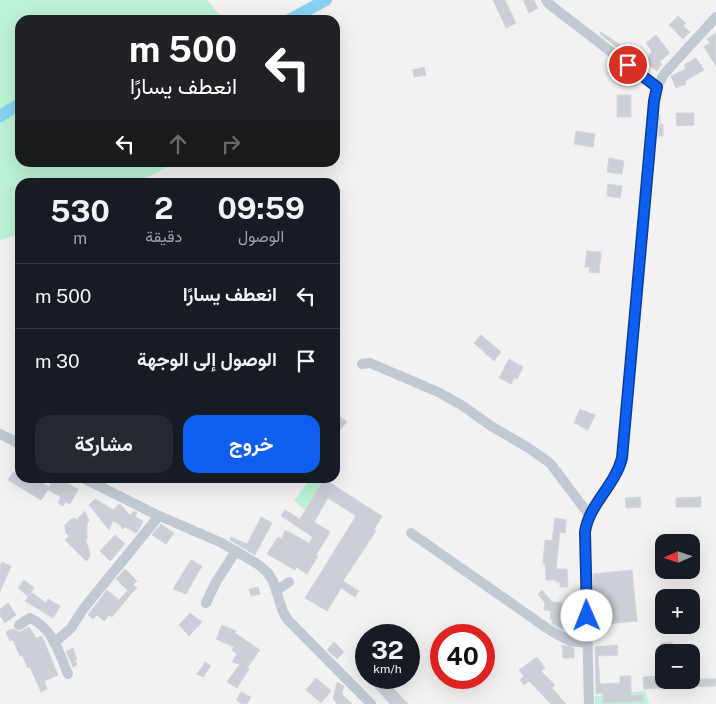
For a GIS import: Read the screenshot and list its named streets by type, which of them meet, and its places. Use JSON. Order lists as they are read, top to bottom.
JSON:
{
  "north": "left",
  "page": {
    "turn": ["500 m", "انعطف يسارًا"],
    "eta": [
      "09:59",
      "الوصول",
      "2",
      "دقيقة",
      "530",
      "m"
    ],
    "list": [
      {
        "name": "انعطف يسارًا",
        "value": "500 m"
      },
      {
        "name": "الوصول إلى الوجهة",
        "value": "30 m"
      }
    ],
    "buttons": ["خروج", "مشاركة"],
    "map_buttons": ["+", "−"],
    "speed": "32 km/h",
    "limit": "40"
  }
}
